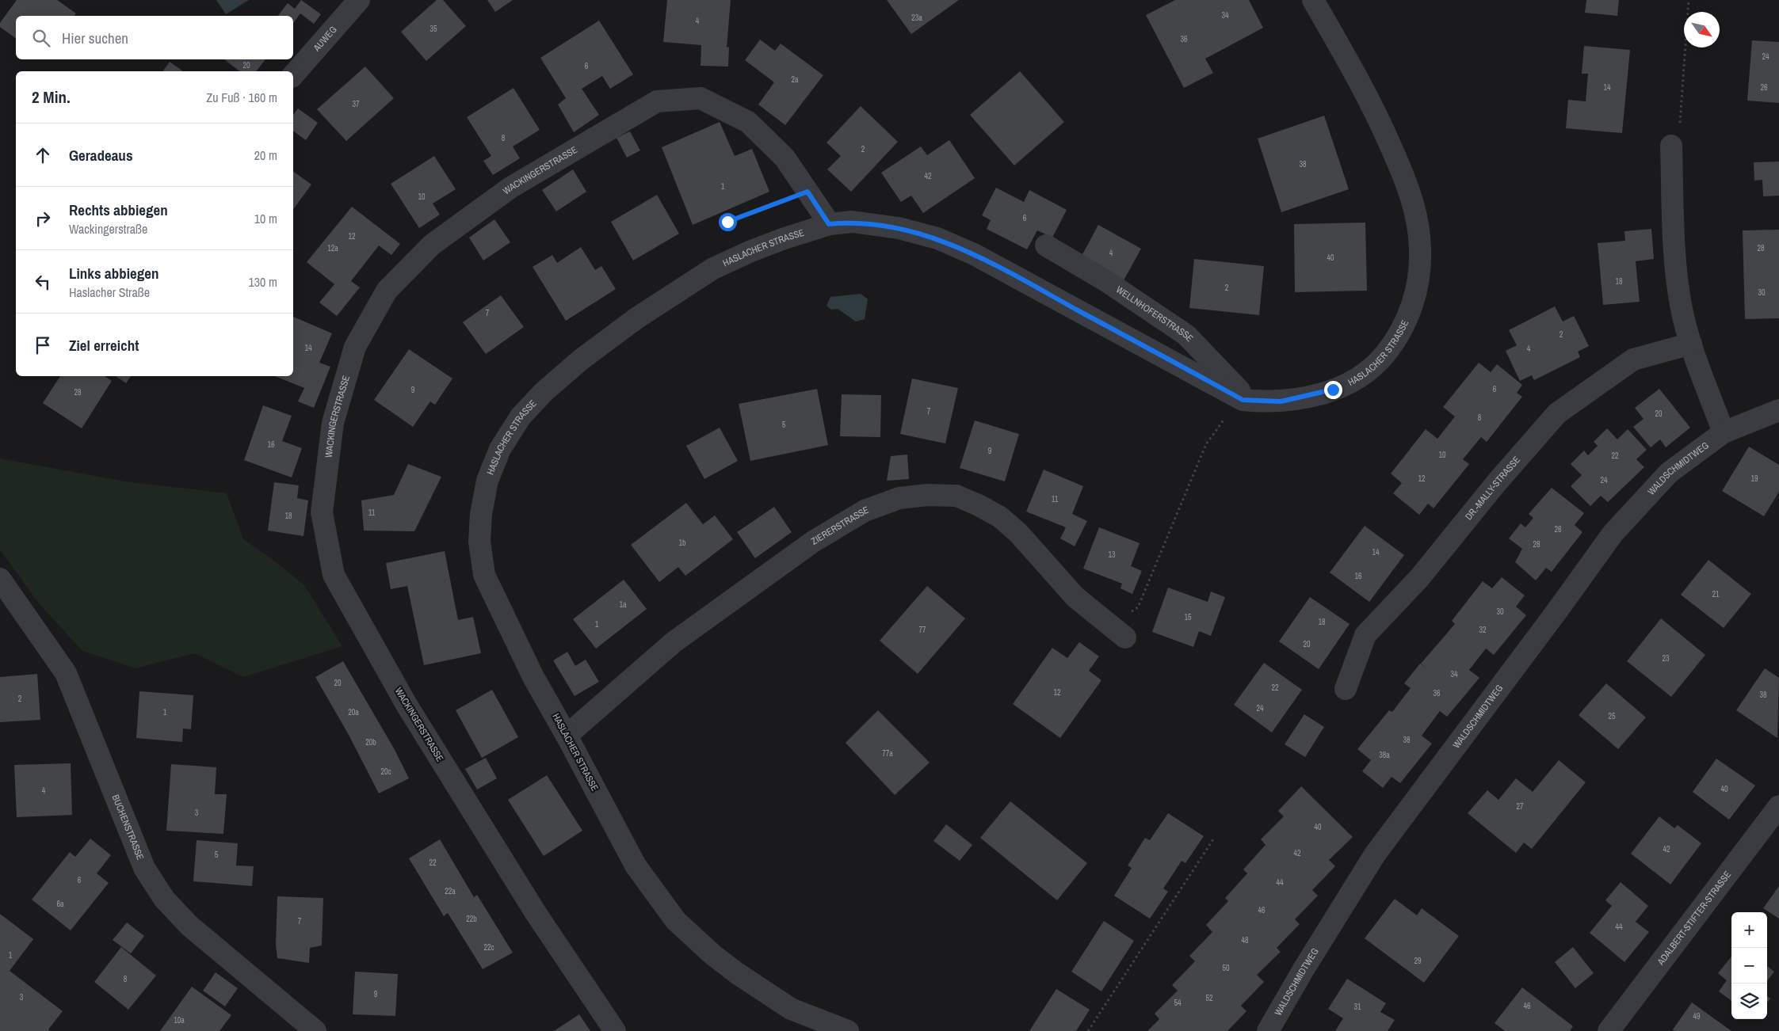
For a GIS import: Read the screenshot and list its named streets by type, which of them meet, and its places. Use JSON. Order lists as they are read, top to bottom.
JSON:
{
  "streets": {
    "street": [
      "AUWEG",
      "WACKINGERSTRASSE",
      "HASLACHER STRASSE",
      "WELLNHOFERSTRASSE",
      "WALDSCHMIDTWEG",
      "DR.-MALLY-STRASSE",
      "ZIERERSTRASSE",
      "BUCHENSTRASSE",
      "ADALBERT-STIFTER-STRASSE"
    ]
  },
  "crossings": [
    ["WACKINGERSTRASSE", "HASLACHER STRASSE"],
    ["HASLACHER STRASSE", "WELLNHOFERSTRASSE"],
    ["HASLACHER STRASSE", "ZIERERSTRASSE"]
  ],
  "house_numbers": [
    "34",
    "23a",
    "4",
    "35",
    "36",
    "24",
    "20",
    "6",
    "2a",
    "14",
    "26",
    "37",
    "8",
    "2",
    "38",
    "42",
    "1",
    "10",
    "6",
    "12",
    "12a",
    "28",
    "4",
    "40",
    "18",
    "2",
    "30",
    "7",
    "2",
    "14",
    "4",
    "6",
    "9",
    "28",
    "7",
    "20",
    "8",
    "5",
    "16",
    "9",
    "10",
    "22",
    "12",
    "19",
    "24",
    "11",
    "11",
    "18",
    "26",
    "1b",
    "28",
    "14",
    "13",
    "16",
    "21",
    "1a",
    "30",
    "15",
    "18",
    "1",
    "77",
    "32",
    "20",
    "23",
    "34",
    "20",
    "22",
    "12",
    "36",
    "38",
    "2",
    "24",
    "1",
    "20a",
    "25",
    "38",
    "20b",
    "77a",
    "38a",
    "20c",
    "40",
    "4",
    "27",
    "3",
    "40",
    "42",
    "42",
    "5",
    "22",
    "6",
    "44",
    "22a",
    "6a",
    "46",
    "22b",
    "7",
    "44",
    "48",
    "22c",
    "1",
    "29",
    "50",
    "8",
    "9",
    "3",
    "52",
    "54",
    "46",
    "31",
    "49",
    "10a"
  ],
  "north": "bottom right",
  "page": {
    "search": "Hier suchen",
    "heading": ["2 Min.", "Zu Fuß · 160 m"],
    "list": [
      ["Geradeaus", "20 m"],
      ["Rechts abbiegen", "Wackingerstraße", "10 m"],
      ["Links abbiegen", "Haslacher Straße", "130 m"],
      "Ziel erreicht"
    ],
    "map_buttons": ["+", "−"]
  }
}
